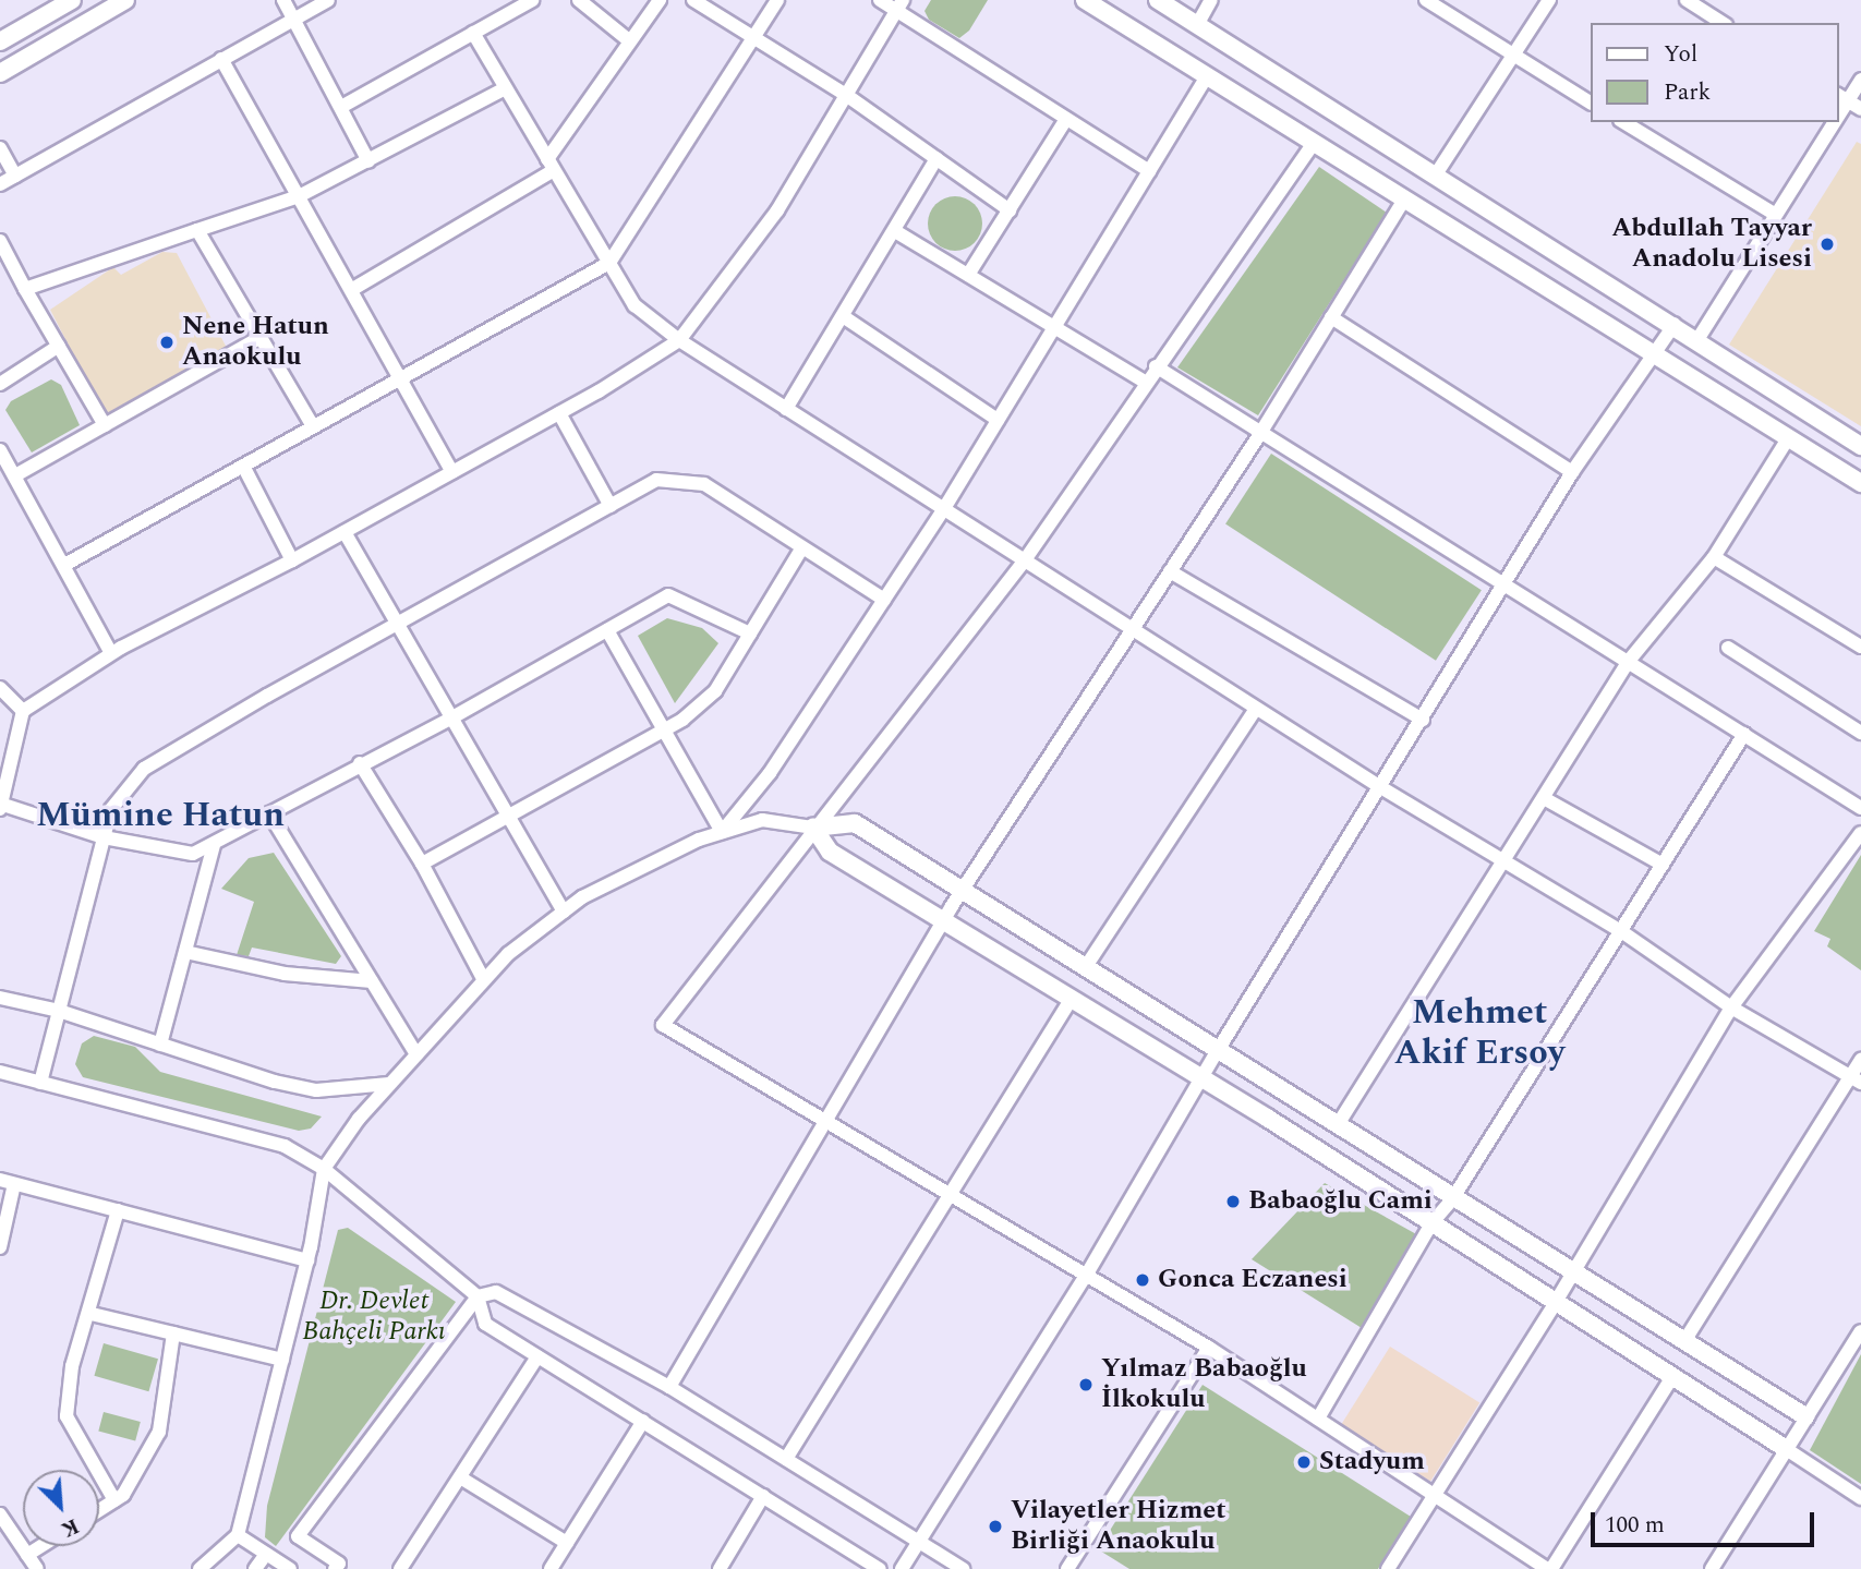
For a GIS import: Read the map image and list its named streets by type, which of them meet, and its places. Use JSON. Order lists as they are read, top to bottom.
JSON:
{
  "districts": ["Mümine Hatun", "Mehmet Akif Ersoy"],
  "parks": ["Dr. Devlet Bahçeli Parkı"],
  "places": [
    "Abdullah Tayyar Anadolu Lisesi",
    "Nene Hatun Anaokulu",
    "Babaoğlu Cami",
    "Gonca Eczanesi",
    "Yılmaz Babaoğlu İlkokulu",
    "Stadyum",
    "Vilayetler Hizmet Birliği Anaokulu"
  ],
  "legend": ["Yol", "Park"],
  "scale_bar": "100 m",
  "north": "bottom right"
}
